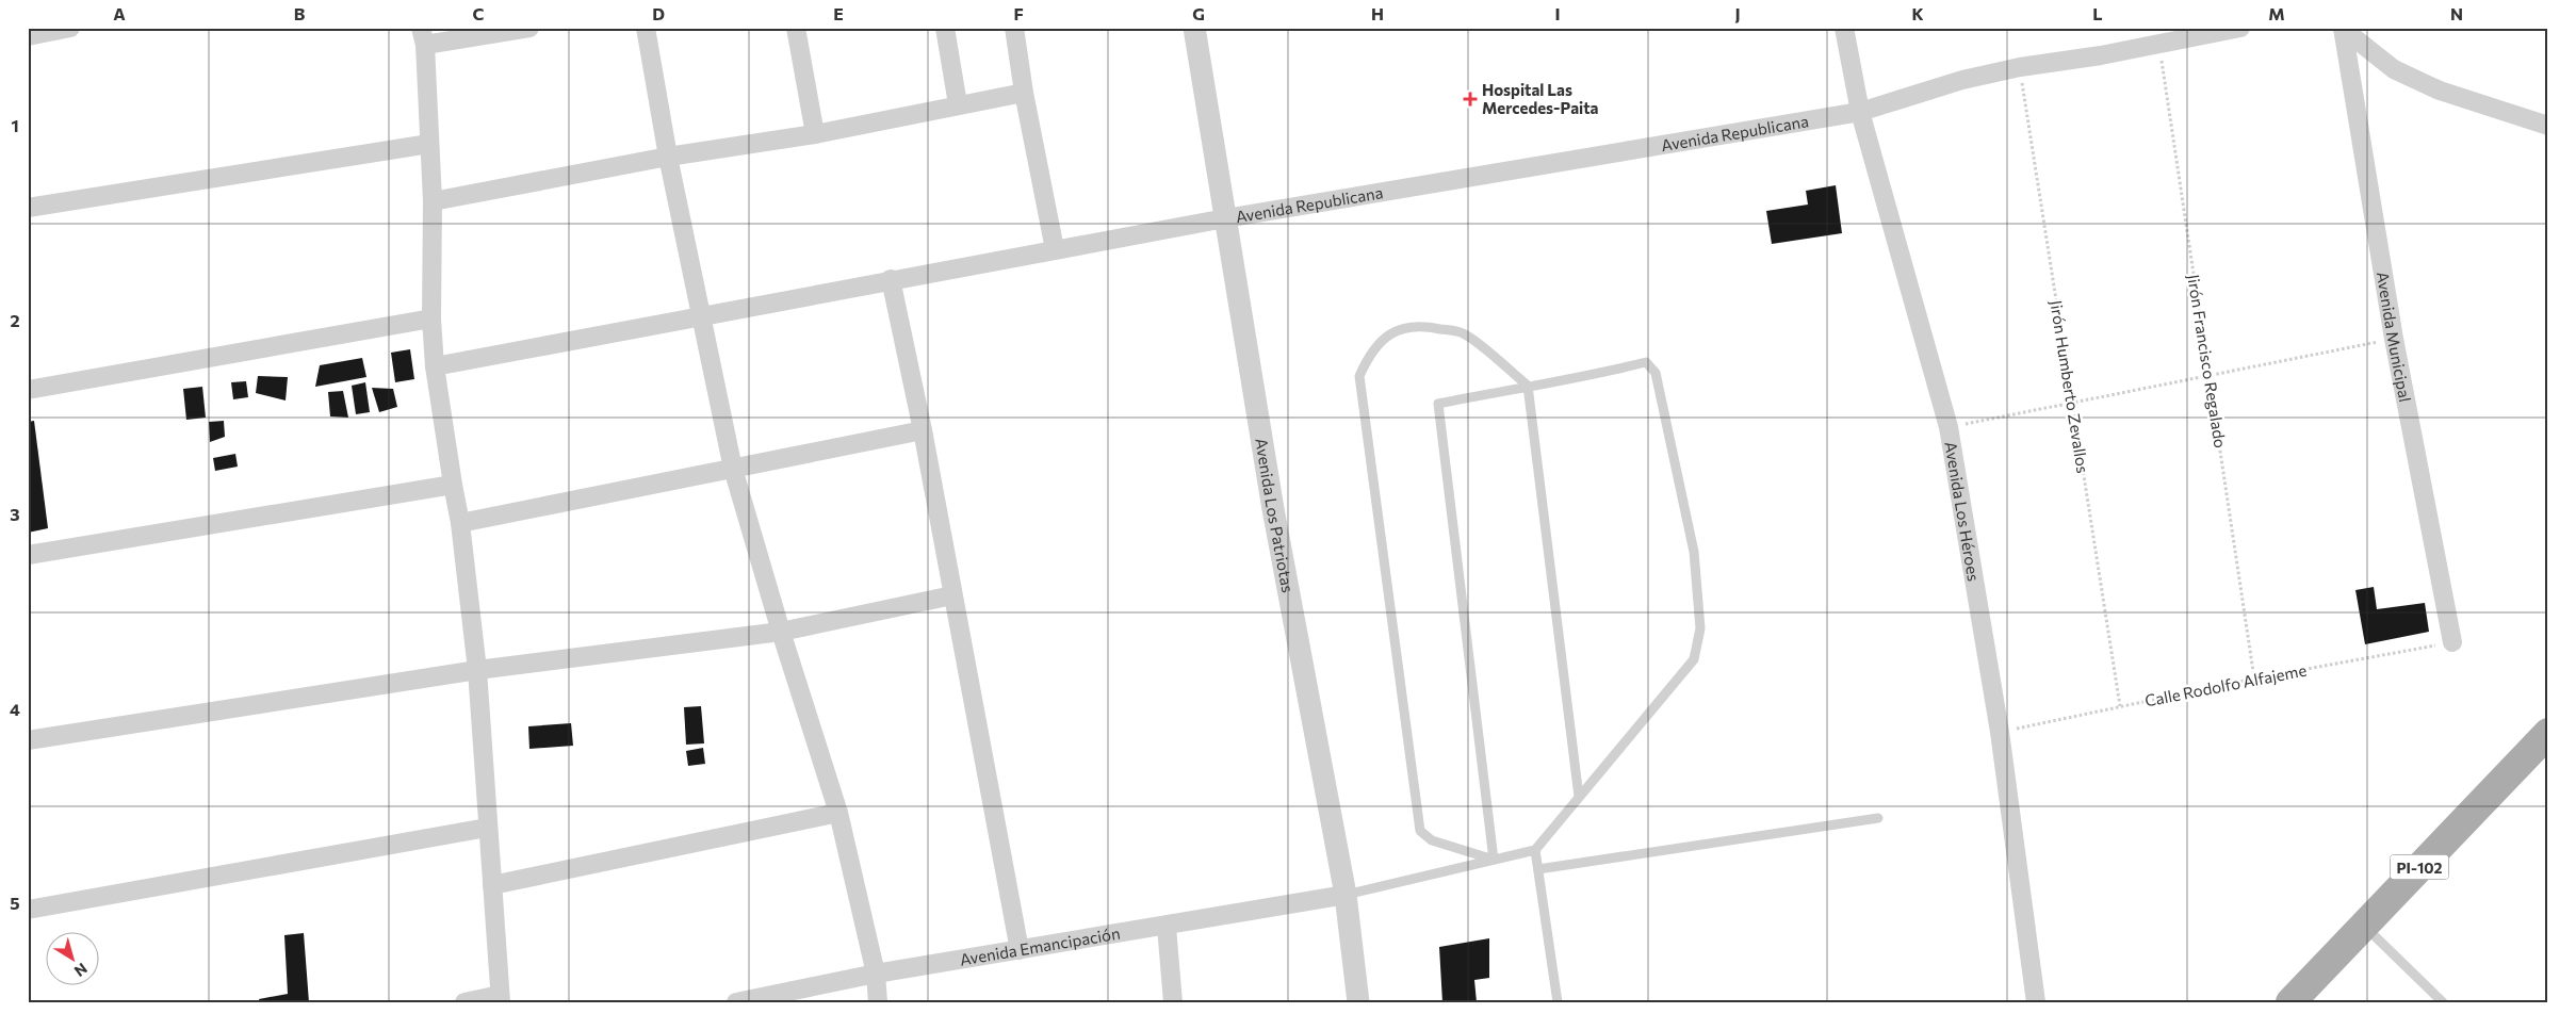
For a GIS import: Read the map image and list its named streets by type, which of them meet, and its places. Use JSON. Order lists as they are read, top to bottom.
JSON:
{
  "streets": {
    "main road": ["PI-102"],
    "street": [
      "Avenida Republicana",
      "Avenida Municipal",
      "Avenida Los Héroes",
      "Avenida Los Patriotas",
      "Avenida Emancipación"
    ],
    "path": ["Jirón Francisco Regalado", "Jirón Humberto Zevallos", "Calle Rodolfo Alfajeme"]
  },
  "crossings": [
    ["Avenida Republicana", "Jirón Francisco Regalado"],
    ["Avenida Republicana", "Jirón Humberto Zevallos"],
    ["Avenida Republicana", "Avenida Los Héroes"],
    ["Avenida Republicana", "Avenida Los Patriotas"],
    ["Avenida Municipal", "Calle Rodolfo Alfajeme"],
    ["Jirón Francisco Regalado", "Calle Rodolfo Alfajeme"],
    ["Jirón Humberto Zevallos", "Calle Rodolfo Alfajeme"],
    ["Avenida Los Héroes", "Calle Rodolfo Alfajeme"],
    ["Avenida Los Patriotas", "Avenida Emancipación"]
  ],
  "places": {
    "health": ["Hospital Las Mercedes-Paita"]
  },
  "north": "bottom right",
  "grid": {
    "columns": [
      "A",
      "B",
      "C",
      "D",
      "E",
      "F",
      "G",
      "H",
      "I",
      "J",
      "K",
      "L",
      "M",
      "N"
    ],
    "rows": [
      "1",
      "2",
      "3",
      "4",
      "5"
    ]
  }
}
